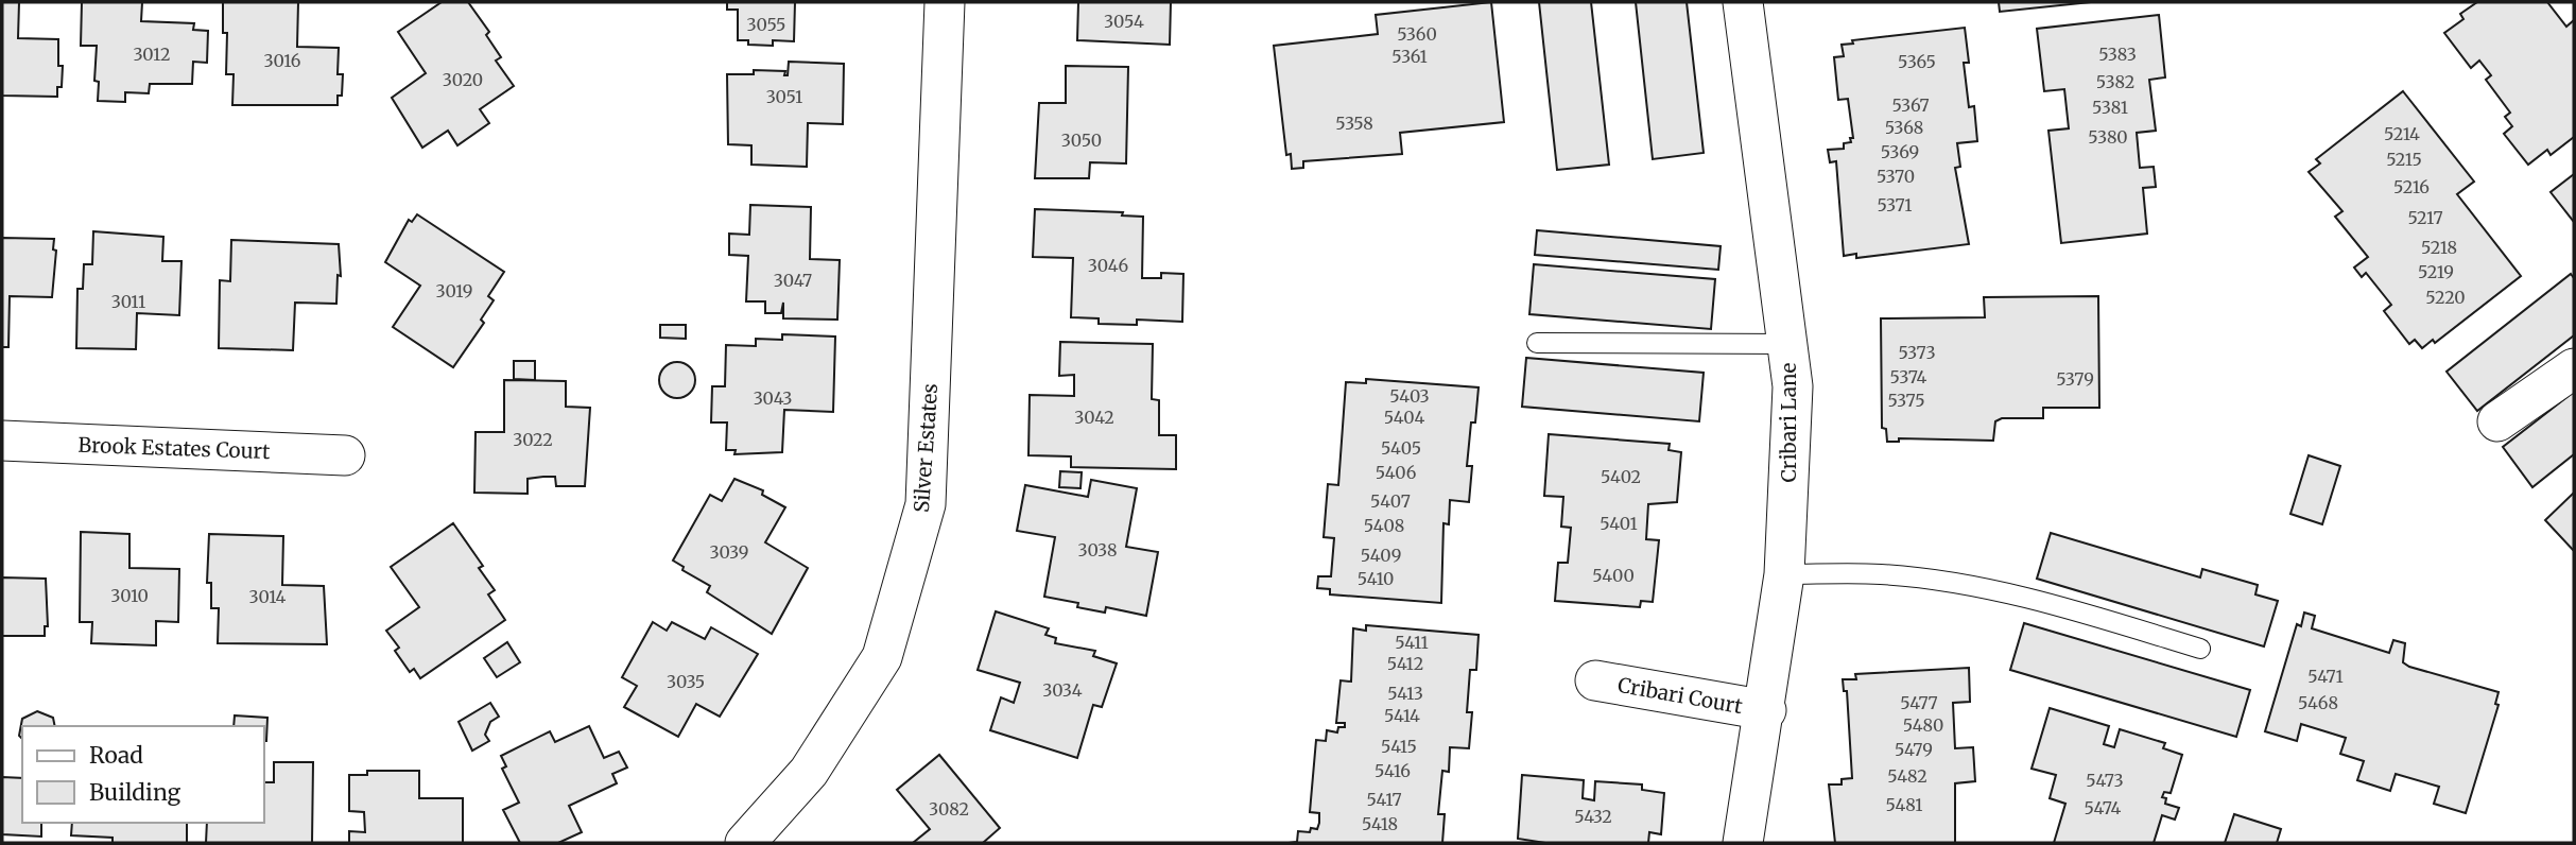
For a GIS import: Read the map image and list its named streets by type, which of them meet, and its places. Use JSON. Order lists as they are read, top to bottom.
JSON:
{
  "streets": {
    "street": [
      "Cribari Lane",
      "Brook Estates Court",
      "Silver Estates",
      "Cribari Court"
    ]
  },
  "crossings": [
    ["Cribari Lane", "Cribari Court"]
  ],
  "house_numbers": [
    "3054",
    "3055",
    "5360",
    "3012",
    "5383",
    "5361",
    "3016",
    "5365",
    "3020",
    "5382",
    "3051",
    "5367",
    "5381",
    "5358",
    "5368",
    "5214",
    "5380",
    "3050",
    "5369",
    "5215",
    "5370",
    "5216",
    "5371",
    "5217",
    "5218",
    "3046",
    "5219",
    "3047",
    "3019",
    "5220",
    "3011",
    "5373",
    "5374",
    "5379",
    "5403",
    "3043",
    "5375",
    "3042",
    "5404",
    "3022",
    "5405",
    "5406",
    "5402",
    "5407",
    "5401",
    "5408",
    "3038",
    "3039",
    "5409",
    "5400",
    "5410",
    "3010",
    "3014",
    "5411",
    "5412",
    "5471",
    "3035",
    "3034",
    "5413",
    "5477",
    "5468",
    "5414",
    "5480",
    "5415",
    "5479",
    "5416",
    "5482",
    "5473",
    "5417",
    "5481",
    "5474",
    "3082",
    "5432",
    "5418"
  ],
  "legend": ["Road", "Building"]
}
